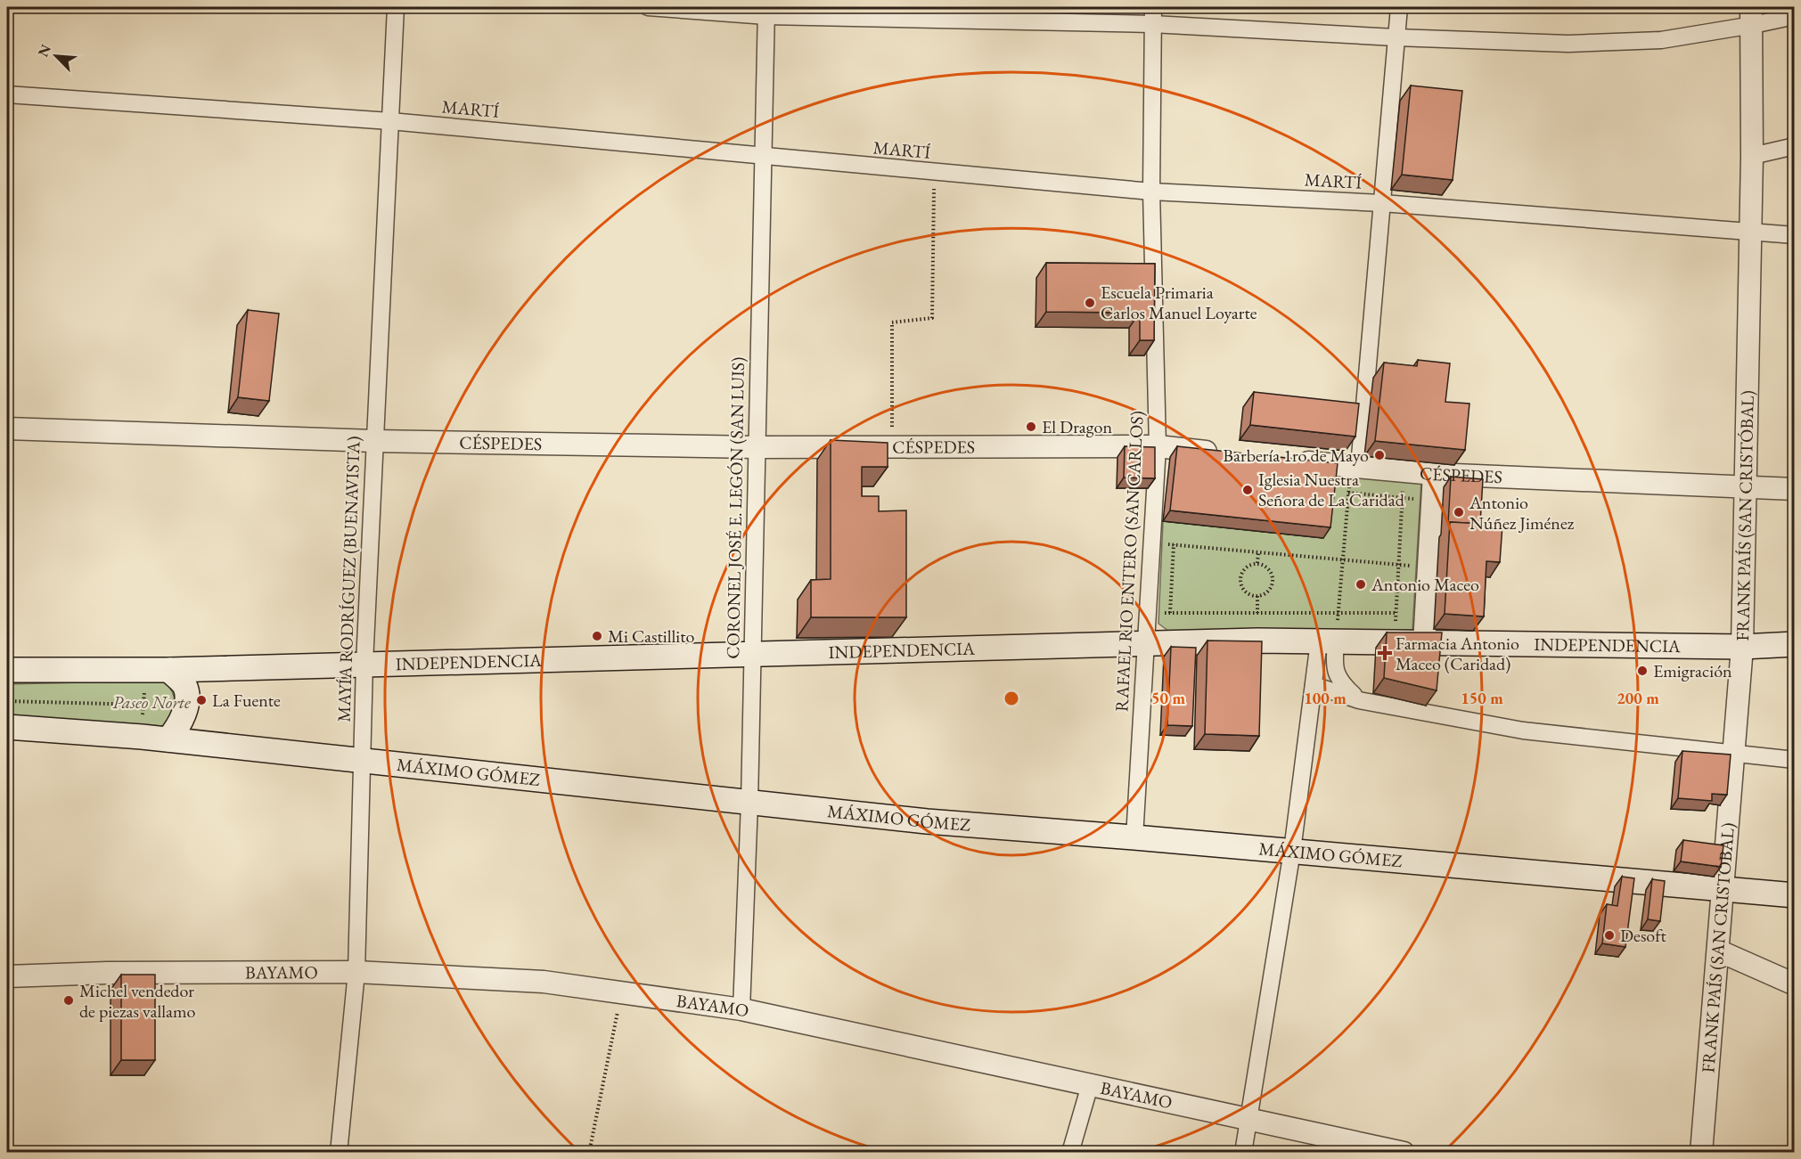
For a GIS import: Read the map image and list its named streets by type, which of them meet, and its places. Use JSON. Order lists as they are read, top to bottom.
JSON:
{
  "streets": {
    "main road": ["INDEPENDENCIA", "MÁXIMO GÓMEZ"],
    "street": [
      "MARTÍ",
      "CÉSPEDES",
      "CORONEL JOSÉ E. LEGÓN (SAN LUIS)",
      "FRANK PAÍS (SAN CRISTÓBAL)",
      "RAFAEL RIO ENTERO (SAN CARLOS)",
      "MAYÍA RODRÍGUEZ (BUENAVISTA)",
      "BAYAMO"
    ]
  },
  "crossings": [
    ["MARTÍ", "CORONEL JOSÉ E. LEGÓN (SAN LUIS)"],
    ["MARTÍ", "FRANK PAÍS (SAN CRISTÓBAL)"],
    ["MARTÍ", "RAFAEL RIO ENTERO (SAN CARLOS)"],
    ["MARTÍ", "MAYÍA RODRÍGUEZ (BUENAVISTA)"],
    ["CÉSPEDES", "CORONEL JOSÉ E. LEGÓN (SAN LUIS)"],
    ["CÉSPEDES", "FRANK PAÍS (SAN CRISTÓBAL)"],
    ["CÉSPEDES", "RAFAEL RIO ENTERO (SAN CARLOS)"],
    ["CÉSPEDES", "MAYÍA RODRÍGUEZ (BUENAVISTA)"],
    ["CORONEL JOSÉ E. LEGÓN (SAN LUIS)", "INDEPENDENCIA"],
    ["CORONEL JOSÉ E. LEGÓN (SAN LUIS)", "MÁXIMO GÓMEZ"],
    ["CORONEL JOSÉ E. LEGÓN (SAN LUIS)", "BAYAMO"],
    ["FRANK PAÍS (SAN CRISTÓBAL)", "INDEPENDENCIA"],
    ["FRANK PAÍS (SAN CRISTÓBAL)", "MÁXIMO GÓMEZ"],
    ["RAFAEL RIO ENTERO (SAN CARLOS)", "INDEPENDENCIA"],
    ["RAFAEL RIO ENTERO (SAN CARLOS)", "MÁXIMO GÓMEZ"],
    ["MAYÍA RODRÍGUEZ (BUENAVISTA)", "INDEPENDENCIA"],
    ["MAYÍA RODRÍGUEZ (BUENAVISTA)", "MÁXIMO GÓMEZ"],
    ["MAYÍA RODRÍGUEZ (BUENAVISTA)", "BAYAMO"]
  ],
  "parks": ["Paseo Norte"],
  "places": {
    "other": [
      "Escuela Primaria Carlos Manuel Loyarte",
      "El Dragon",
      "Barbería 1ro de Mayo",
      "Iglesia Nuestra Señora de La Caridad",
      "Antonio Núñez Jiménez",
      "Antonio Maceo",
      "Mi Castillito",
      "Emigración",
      "La Fuente",
      "Desoft",
      "Michel vendedor de piezas vallamo"
    ],
    "health": ["Farmacia Antonio Maceo (Caridad)"]
  },
  "north": "top left",
  "rings": [
    "50 m",
    "100 m",
    "150 m",
    "200 m"
  ]
}
